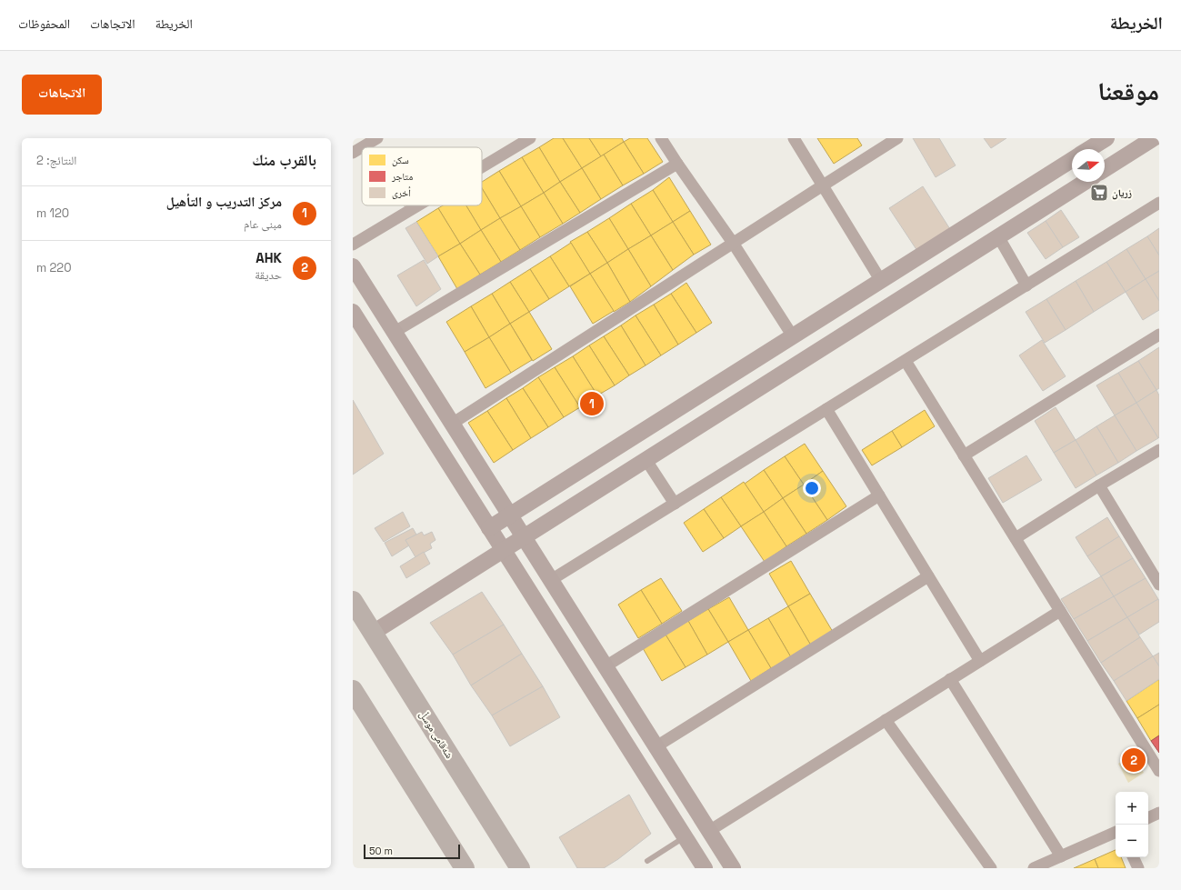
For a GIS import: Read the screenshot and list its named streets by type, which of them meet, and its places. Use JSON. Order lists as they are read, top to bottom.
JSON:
{
  "streets": {
    "highway": ["شەقامی موسڵ"]
  },
  "places": {
    "supermarket": ["زریان"]
  },
  "legend": ["سكن", "متاجر", "أخرى"],
  "scale_bar": "50 m",
  "north": "right",
  "page": {
    "header": "الخريطة",
    "nav": ["الخريطة", "الاتجاهات", "المحفوظات"],
    "title": "موقعنا",
    "buttons": "الاتجاهات",
    "heading": ["بالقرب منك", "النتائج: 2"],
    "list": [
      {
        "mark": "1",
        "name": "مركز التدريب و التأهيل",
        "note": "مبنى عام",
        "value": "120 m"
      },
      {
        "mark": "2",
        "name": "AHK",
        "note": "حديقة",
        "value": "220 m"
      }
    ],
    "pins": ["1", "2"],
    "map_buttons": ["+", "−"],
    "scale": "50 m"
  }
}
